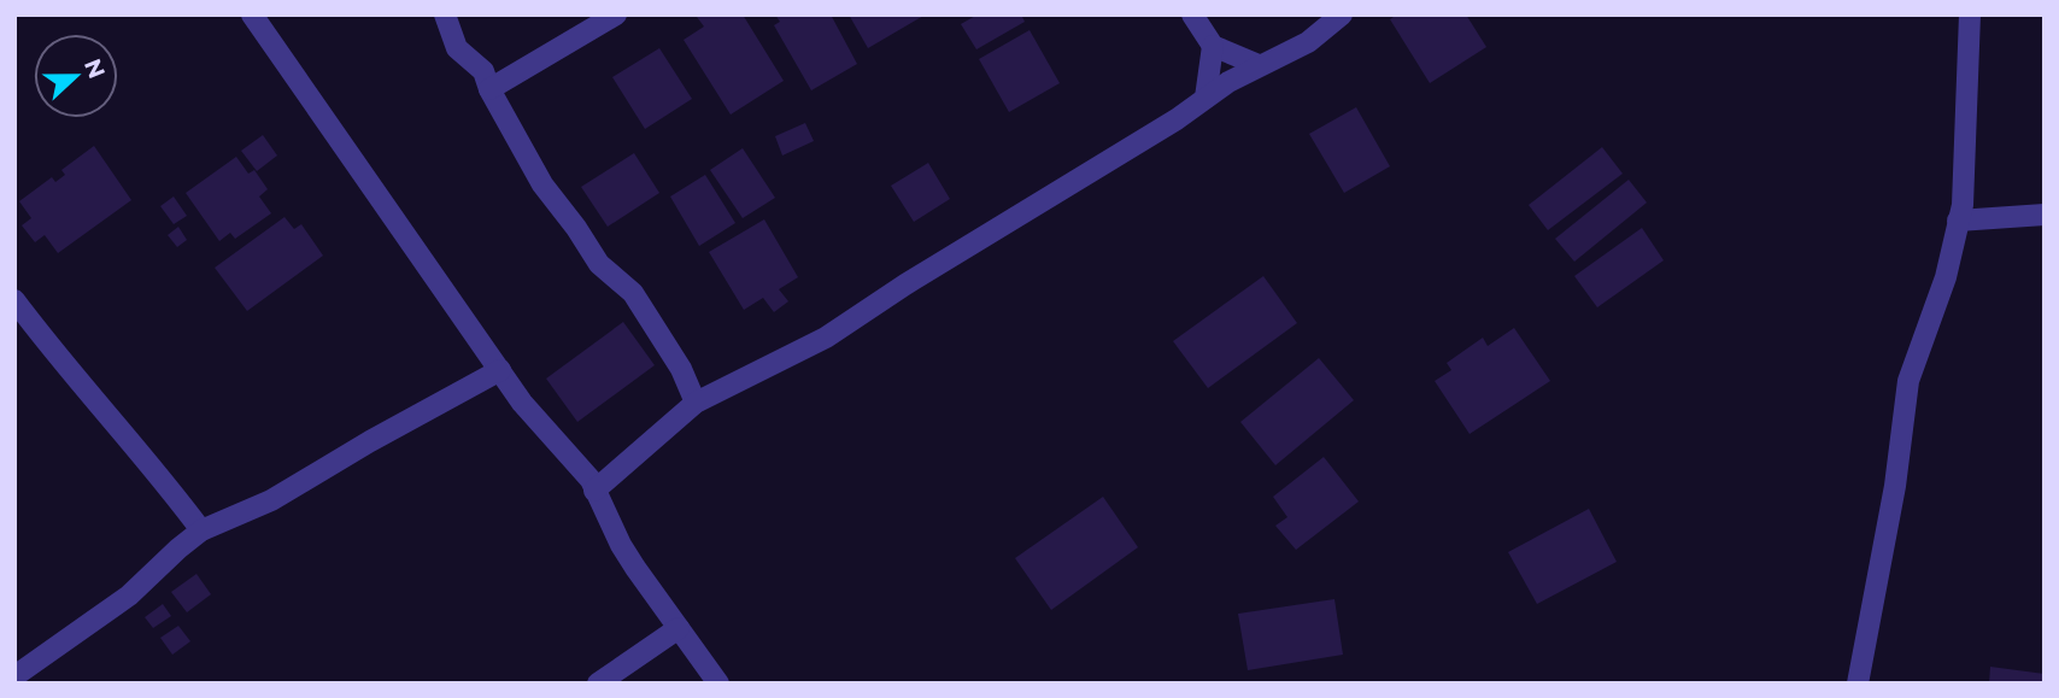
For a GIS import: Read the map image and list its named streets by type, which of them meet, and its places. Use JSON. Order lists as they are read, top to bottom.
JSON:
{
  "north": "right"
}
